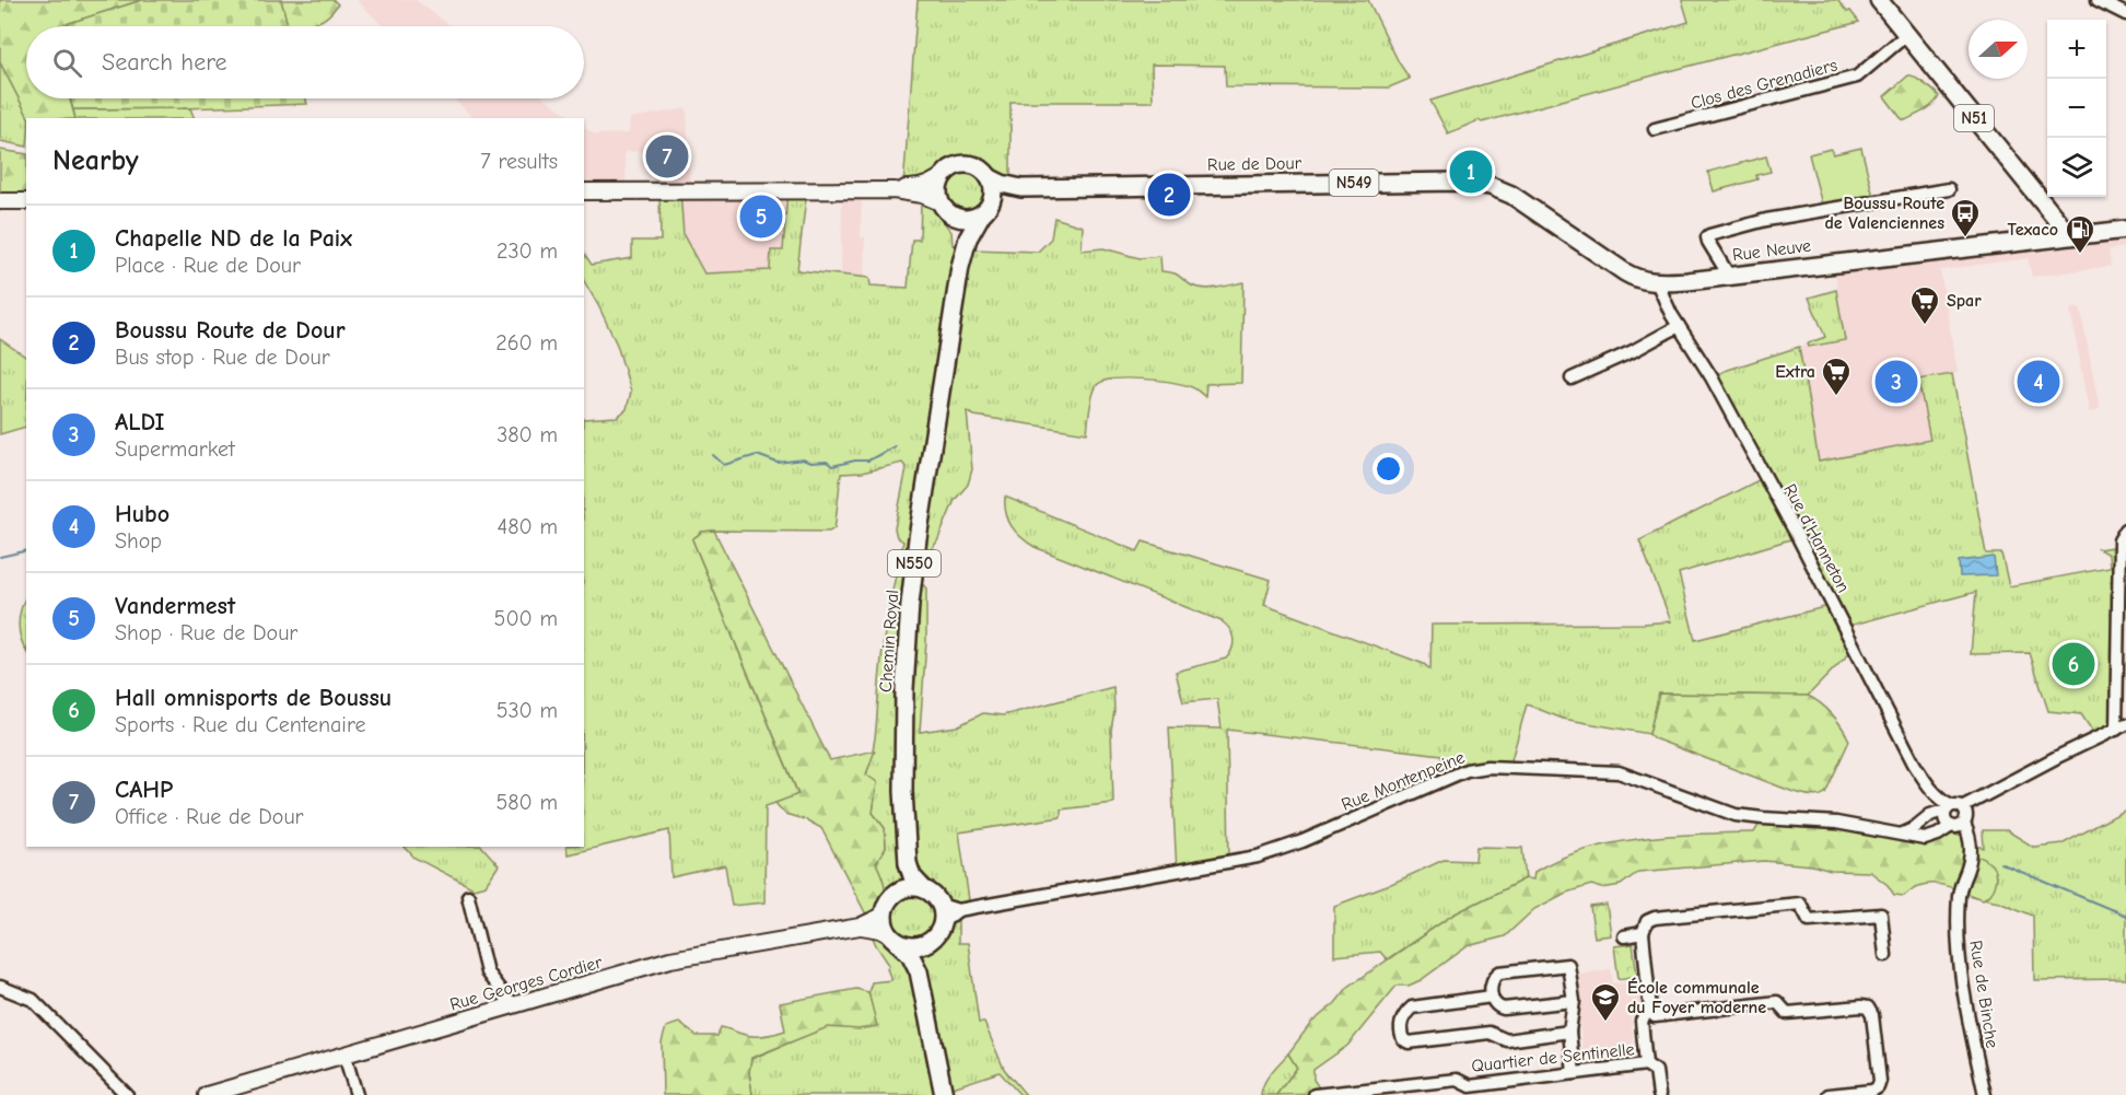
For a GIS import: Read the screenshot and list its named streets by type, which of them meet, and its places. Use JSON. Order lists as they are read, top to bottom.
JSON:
{
  "streets": {
    "main road": [
      "N51",
      "Rue de Dour",
      "N549",
      "Rue Neuve",
      "N550",
      "Chemin Royal"
    ],
    "street": [
      "Clos des Grenadiers",
      "Rue d'Hanneton",
      "Rue Montenpeine",
      "Rue Georges Cordier",
      "Rue de Binche",
      "Quartier de Sentinelle"
    ]
  },
  "crossings": [
    ["Clos des Grenadiers", "N51"],
    ["N51", "Rue Neuve"],
    ["Rue de Dour", "Rue Neuve"],
    ["Rue de Dour", "Rue d'Hanneton"],
    ["Rue de Dour", "Chemin Royal"],
    ["Rue Neuve", "Rue d'Hanneton"],
    ["Rue d'Hanneton", "Rue Montenpeine"],
    ["Rue d'Hanneton", "Rue de Binche"],
    ["Chemin Royal", "Rue Montenpeine"],
    ["Chemin Royal", "Rue Georges Cordier"],
    ["Rue Montenpeine", "Rue Georges Cordier"],
    ["Rue Montenpeine", "Rue de Binche"]
  ],
  "places": {
    "bus stop": ["Boussu Route de Valenciennes"],
    "fuel station": ["Texaco"],
    "supermarket": ["Spar", "Extra"],
    "school or university": ["École communale du Foyer moderne"]
  },
  "north": "right",
  "page": {
    "map_buttons": ["+", "−"],
    "search": "Search here",
    "heading": ["Nearby", "7 results"],
    "pins": [
      "7",
      "1",
      "2",
      "5",
      "3",
      "4",
      "6"
    ],
    "list": [
      {
        "mark": "1",
        "name": "Chapelle ND de la Paix",
        "note": "Place · Rue de Dour",
        "value": "230 m"
      },
      {
        "mark": "2",
        "name": "Boussu Route de Dour",
        "note": "Bus stop · Rue de Dour",
        "value": "260 m"
      },
      {
        "mark": "3",
        "name": "ALDI",
        "note": "Supermarket",
        "value": "380 m"
      },
      {
        "mark": "4",
        "name": "Hubo",
        "note": "Shop",
        "value": "480 m"
      },
      {
        "mark": "5",
        "name": "Vandermest",
        "note": "Shop · Rue de Dour",
        "value": "500 m"
      },
      {
        "mark": "6",
        "name": "Hall omnisports de Boussu",
        "note": "Sports · Rue du Centenaire",
        "value": "530 m"
      },
      {
        "mark": "7",
        "name": "CAHP",
        "note": "Office · Rue de Dour",
        "value": "580 m"
      }
    ]
  }
}
